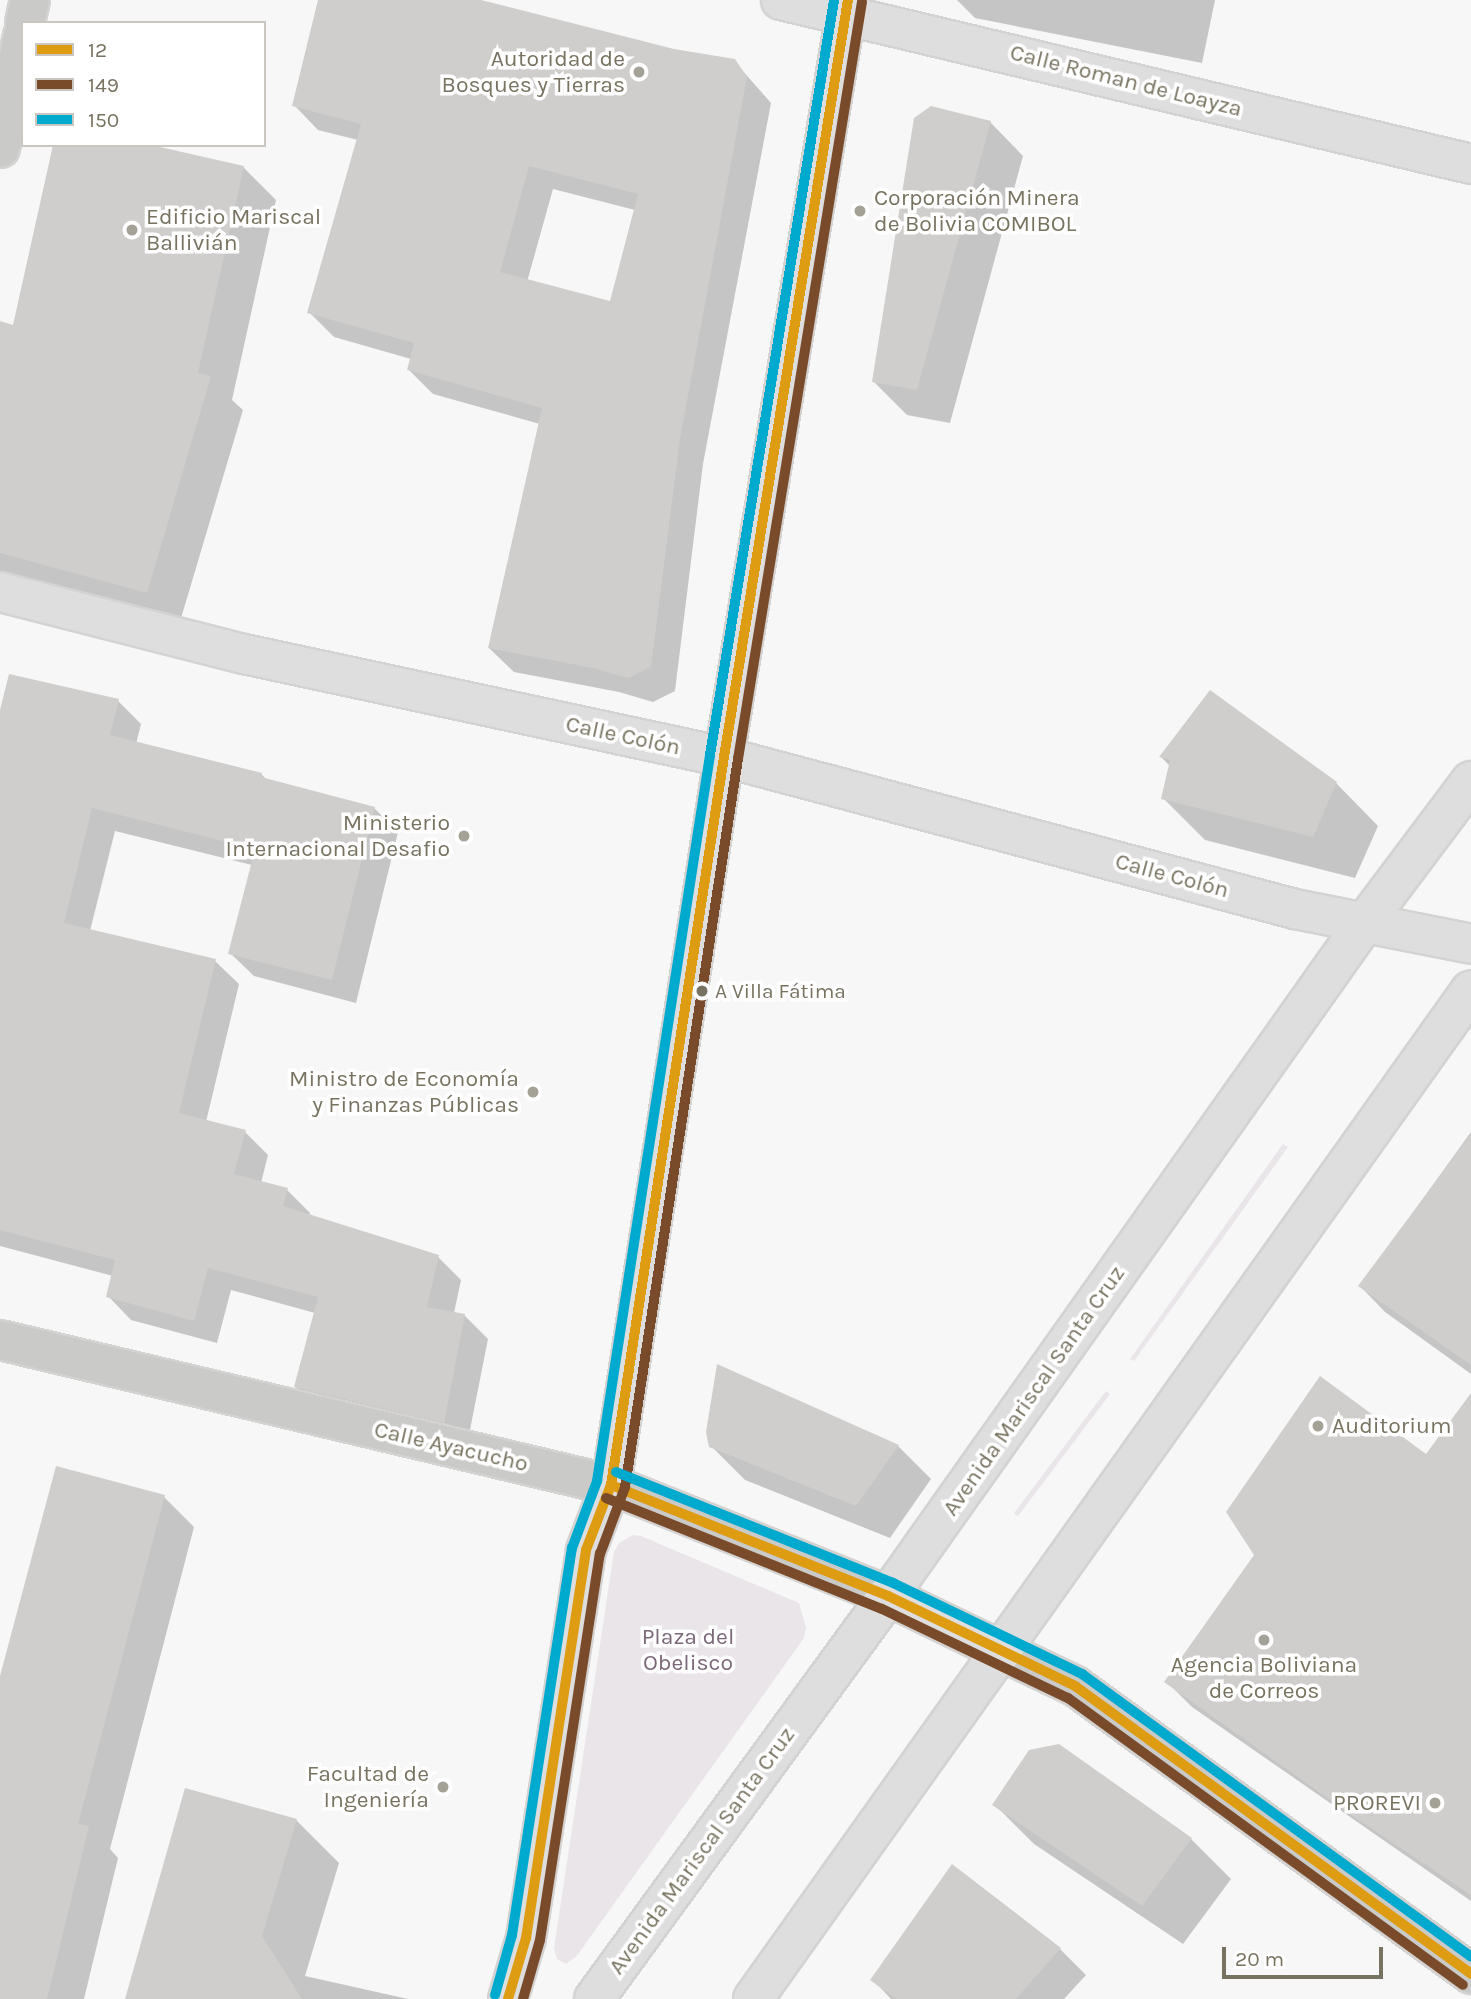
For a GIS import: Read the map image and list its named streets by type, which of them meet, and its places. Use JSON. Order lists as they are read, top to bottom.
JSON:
{
  "streets": {
    "main road": ["Calle Roman de Loayza", "Calle Colón", "Avenida Mariscal Santa Cruz"],
    "street": ["Calle Ayacucho"]
  },
  "crossings": [
    ["Calle Colón", "Avenida Mariscal Santa Cruz"],
    ["Avenida Mariscal Santa Cruz", "Calle Ayacucho"]
  ],
  "parks": ["Plaza del Obelisco"],
  "places": [
    "Autoridad de Bosques y Tierras",
    "Corporación Minera de Bolivia COMIBOL",
    "Edificio Mariscal Ballivián",
    "Ministerio Internacional Desafio",
    "A Villa Fátima",
    "Ministro de Economía y Finanzas Públicas",
    "Auditorium",
    "Agencia Boliviana de Correos",
    "Facultad de Ingeniería",
    "PROREVI"
  ],
  "lines": ["transit line 12", "transit line 150", "transit line 149"],
  "legend": ["12", "149", "150"],
  "scale_bar": "20 m"
}
